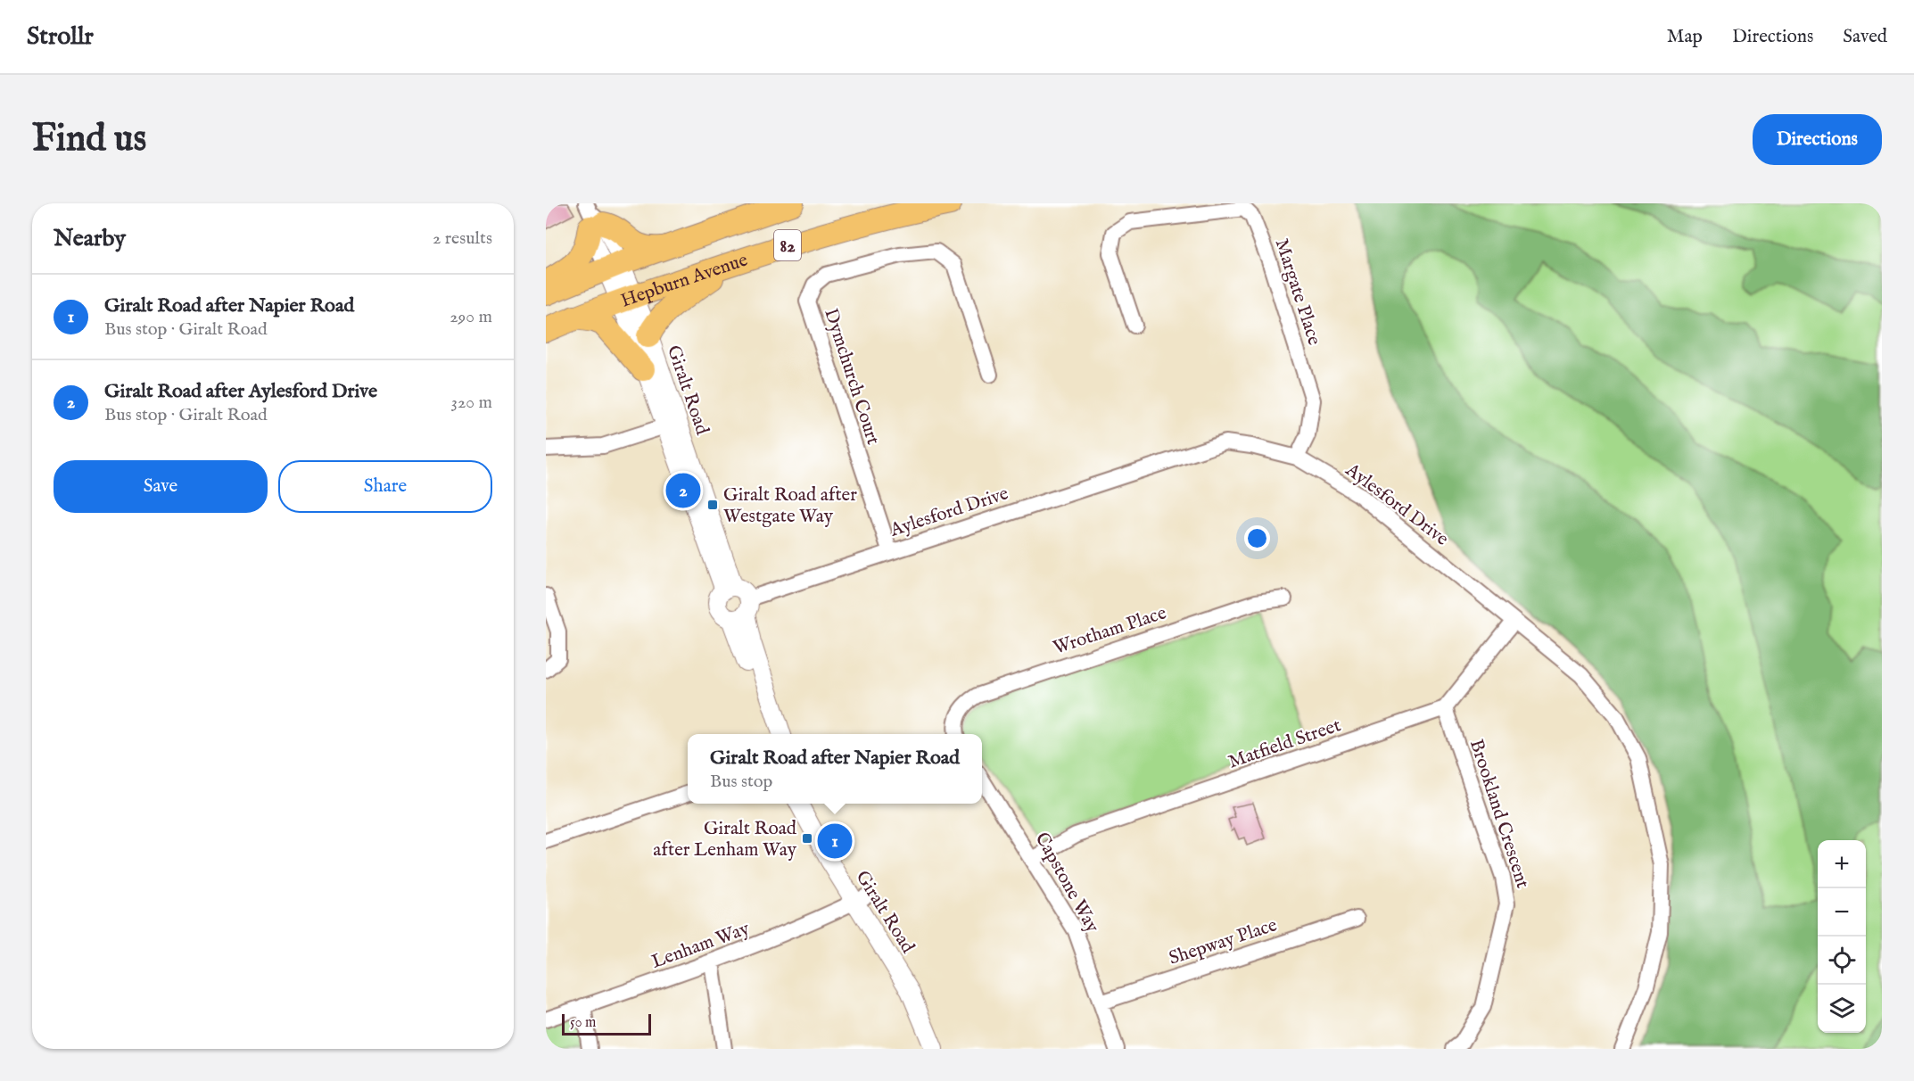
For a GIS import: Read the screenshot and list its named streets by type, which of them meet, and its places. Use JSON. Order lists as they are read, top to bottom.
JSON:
{
  "streets": {
    "main road": ["82", "Hepburn Avenue"],
    "street": [
      "Margate Place",
      "Dymchurch Court",
      "Giralt Road",
      "Aylesford Drive",
      "Wrotham Place",
      "Matfield Street",
      "Brookland Crescent",
      "Capstone Way",
      "Shepway Place",
      "Lenham Way"
    ]
  },
  "crossings": [
    ["Hepburn Avenue", "Giralt Road"],
    ["Margate Place", "Aylesford Drive"],
    ["Dymchurch Court", "Aylesford Drive"],
    ["Giralt Road", "Lenham Way"],
    ["Aylesford Drive", "Matfield Street"],
    ["Matfield Street", "Brookland Crescent"],
    ["Matfield Street", "Capstone Way"],
    ["Capstone Way", "Shepway Place"]
  ],
  "places": {
    "transit": ["Giralt Road after Westgate Way", "Giralt Road after Lenham Way"]
  },
  "scale_bar": "50 m",
  "page": {
    "header": "Strollr",
    "nav": ["Map", "Directions", "Saved"],
    "buttons": [
      "Directions",
      ["Save", "Share"]
    ],
    "title": "Find us",
    "heading": ["Nearby", "2 results"],
    "list": [
      {
        "mark": "1",
        "name": "Giralt Road after Napier Road",
        "note": "Bus stop · Giralt Road",
        "value": "290 m"
      },
      {
        "mark": "2",
        "name": "Giralt Road after Aylesford Drive",
        "note": "Bus stop · Giralt Road",
        "value": "320 m"
      }
    ],
    "pins": ["2", "1"],
    "popup": ["Giralt Road after Napier Road", "Bus stop"],
    "map_buttons": ["+", "−"],
    "scale": "50 m"
  }
}
